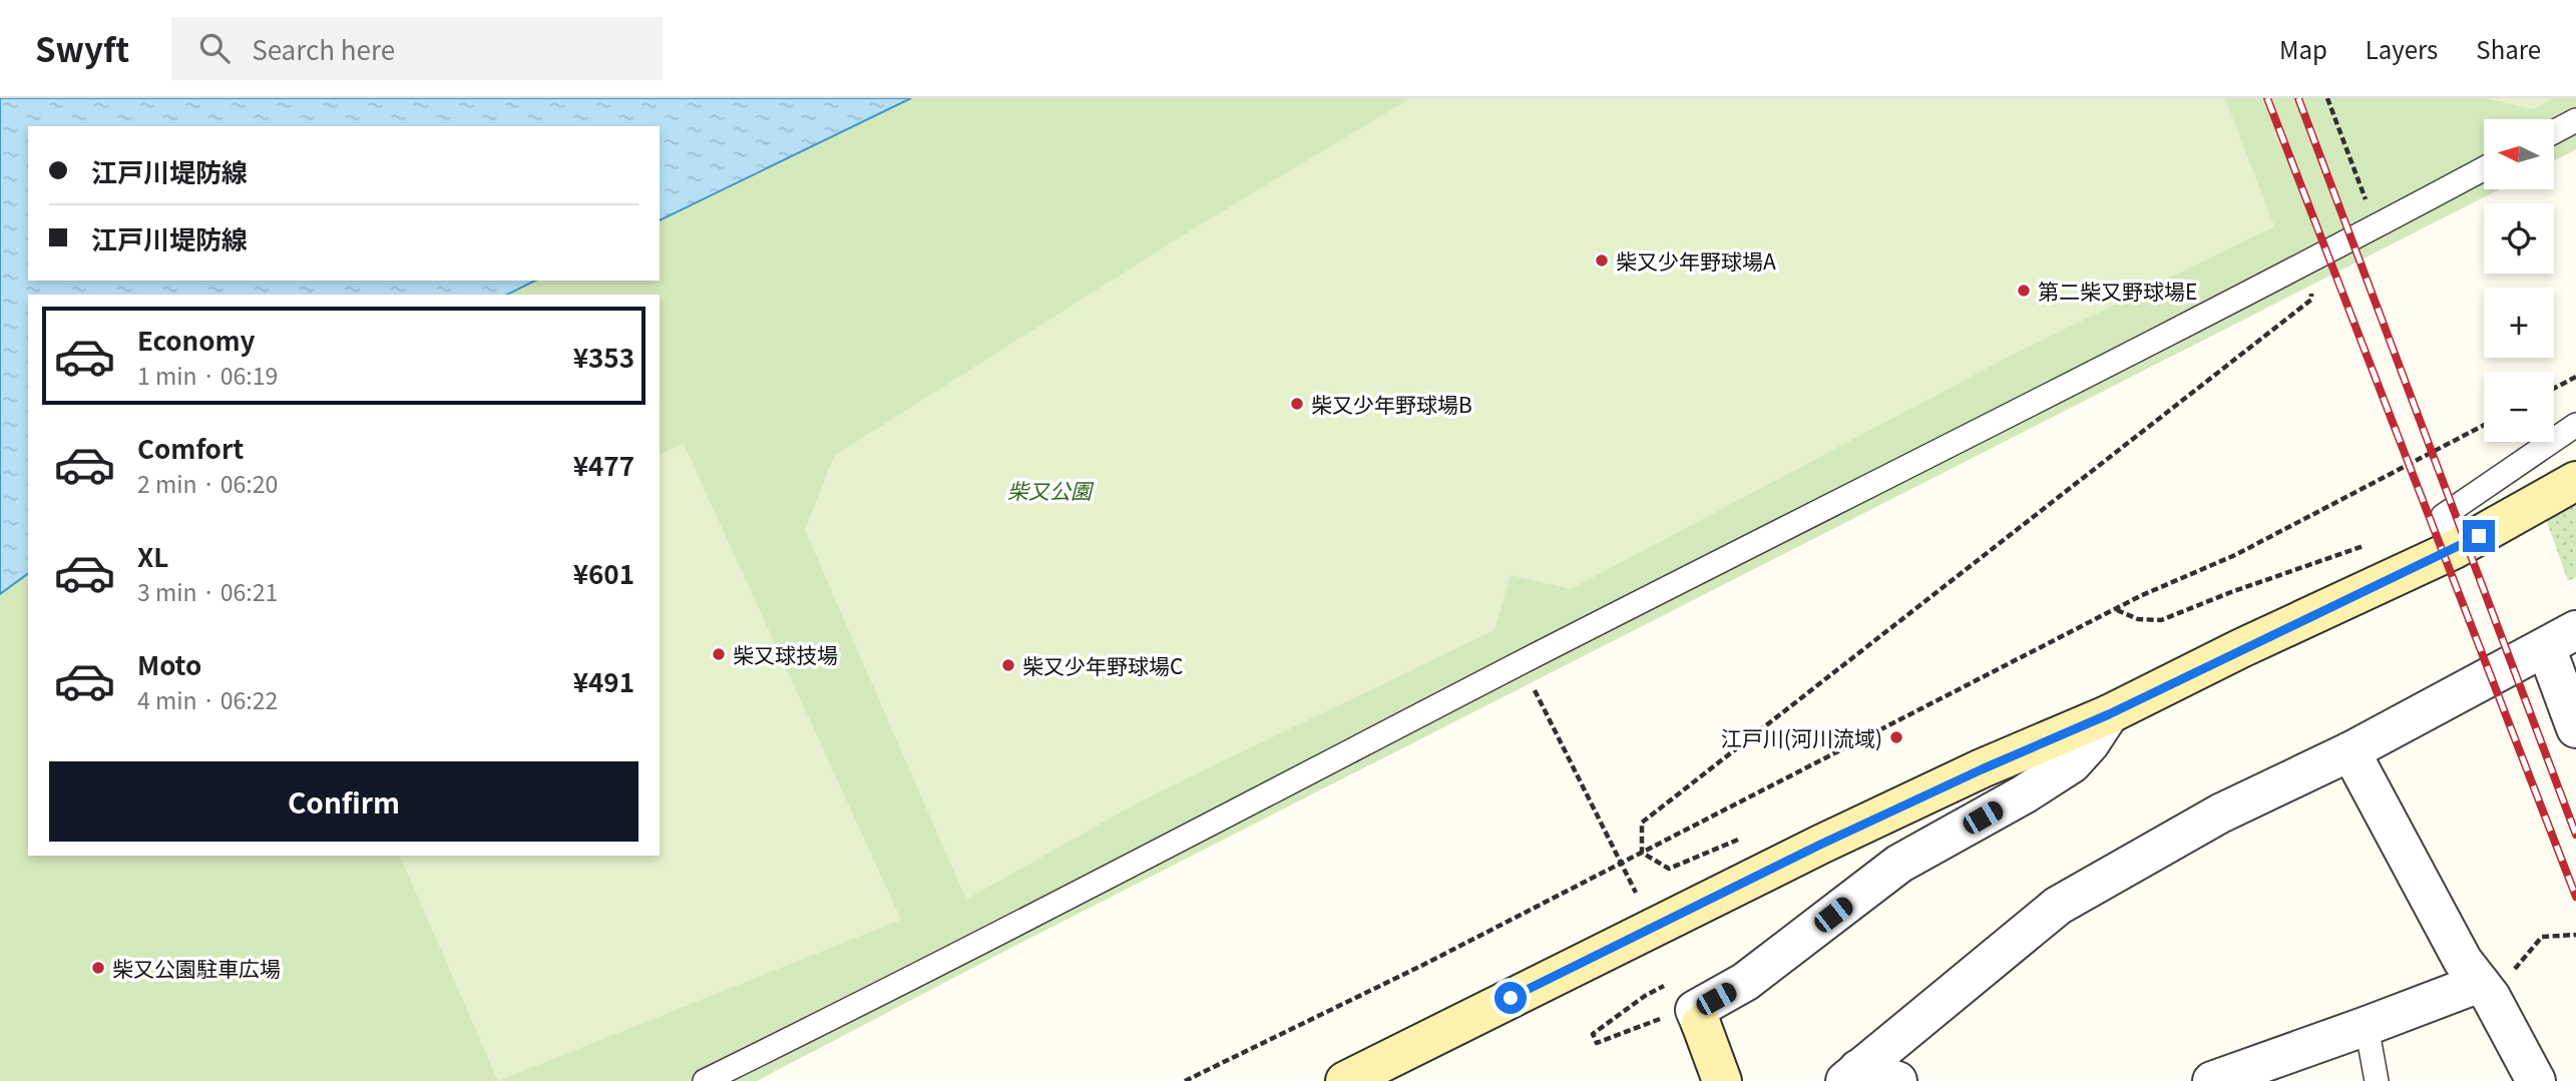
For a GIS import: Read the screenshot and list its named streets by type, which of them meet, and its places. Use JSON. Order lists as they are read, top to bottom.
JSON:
{
  "parks": ["柴又公園"],
  "places": [
    "柴又少年野球場A",
    "第二柴又野球場E",
    "柴又少年野球場B",
    "柴又球技場",
    "柴又少年野球場C",
    "江戸川(河川流域)",
    "柴又公園駐車広場"
  ],
  "north": "left",
  "page": {
    "header": "Swyft",
    "search": "Search here",
    "nav": ["Map", "Layers", "Share"],
    "map_buttons": ["+", "−"],
    "banner": ["江戸川堤防線", "江戸川堤防線"],
    "list": [
      {
        "name": "Economy",
        "note": "1 min · 06:19",
        "value": "¥353"
      },
      {
        "name": "Comfort",
        "note": "2 min · 06:20",
        "value": "¥477"
      },
      {
        "name": "XL",
        "note": "3 min · 06:21",
        "value": "¥601"
      },
      {
        "name": "Moto",
        "note": "4 min · 06:22",
        "value": "¥491"
      }
    ],
    "buttons": "Confirm"
  }
}
